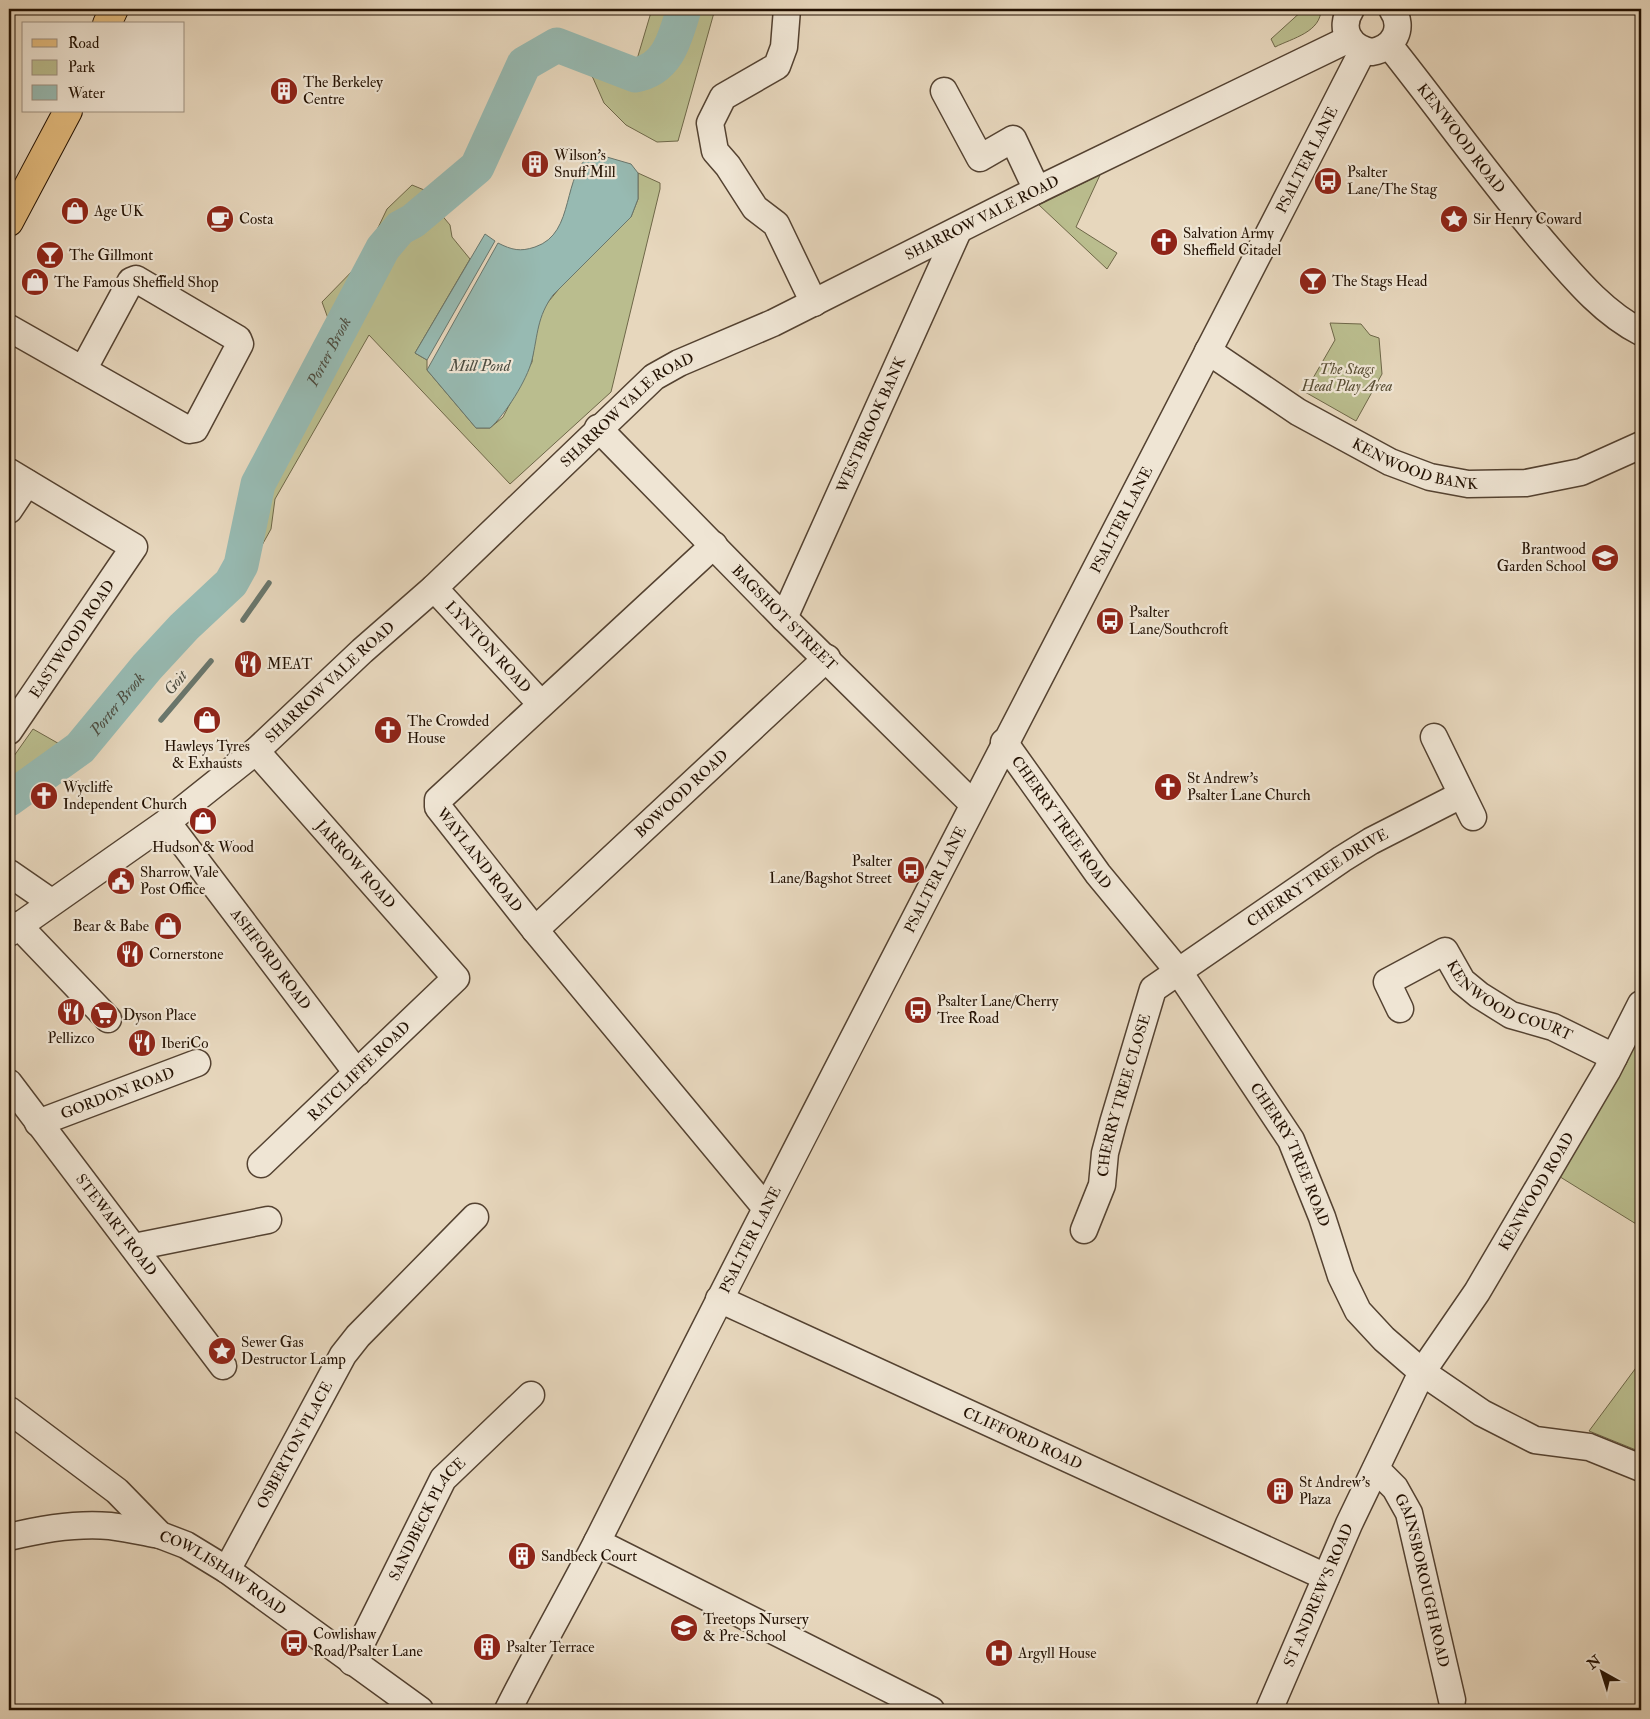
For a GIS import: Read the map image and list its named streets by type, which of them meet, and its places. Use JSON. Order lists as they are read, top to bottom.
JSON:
{
  "streets": {
    "street": [
      "KENWOOD ROAD",
      "PSALTER LANE",
      "SHARROW VALE ROAD",
      "WESTBROOK BANK",
      "KENWOOD BANK",
      "BAGSHOT STREET",
      "EASTWOOD ROAD",
      "LYNTON ROAD",
      "BOWOOD ROAD",
      "CHERRY TREE ROAD",
      "WAYLAND ROAD",
      "JARROW ROAD",
      "CHERRY TREE DRIVE",
      "ASHFORD ROAD",
      "KENWOOD COURT",
      "RATCLIFFE ROAD",
      "GORDON ROAD",
      "CHERRY TREE CLOSE",
      "STEWART ROAD",
      "CLIFFORD ROAD",
      "OSBERTON PLACE",
      "SANDBECK PLACE",
      "COWLISHAW ROAD",
      "GAINSBOROUGH ROAD",
      "ST ANDREW'S ROAD"
    ]
  },
  "crossings": [
    ["KENWOOD ROAD", "SHARROW VALE ROAD"],
    ["KENWOOD ROAD", "CHERRY TREE ROAD"],
    ["KENWOOD ROAD", "KENWOOD COURT"],
    ["KENWOOD ROAD", "ST ANDREW'S ROAD"],
    ["PSALTER LANE", "SHARROW VALE ROAD"],
    ["PSALTER LANE", "KENWOOD BANK"],
    ["PSALTER LANE", "BAGSHOT STREET"],
    ["PSALTER LANE", "CHERRY TREE ROAD"],
    ["PSALTER LANE", "WAYLAND ROAD"],
    ["PSALTER LANE", "CLIFFORD ROAD"],
    ["SHARROW VALE ROAD", "WESTBROOK BANK"],
    ["SHARROW VALE ROAD", "BAGSHOT STREET"],
    ["SHARROW VALE ROAD", "LYNTON ROAD"],
    ["SHARROW VALE ROAD", "JARROW ROAD"],
    ["SHARROW VALE ROAD", "ASHFORD ROAD"],
    ["WESTBROOK BANK", "BAGSHOT STREET"],
    ["BAGSHOT STREET", "BOWOOD ROAD"],
    ["BAGSHOT STREET", "WAYLAND ROAD"],
    ["LYNTON ROAD", "WAYLAND ROAD"],
    ["BOWOOD ROAD", "WAYLAND ROAD"],
    ["CHERRY TREE ROAD", "CHERRY TREE DRIVE"],
    ["CHERRY TREE ROAD", "CHERRY TREE CLOSE"],
    ["CHERRY TREE ROAD", "ST ANDREW'S ROAD"],
    ["JARROW ROAD", "RATCLIFFE ROAD"],
    ["CHERRY TREE DRIVE", "CHERRY TREE CLOSE"],
    ["ASHFORD ROAD", "RATCLIFFE ROAD"],
    ["GORDON ROAD", "STEWART ROAD"],
    ["CLIFFORD ROAD", "ST ANDREW'S ROAD"],
    ["OSBERTON PLACE", "COWLISHAW ROAD"],
    ["SANDBECK PLACE", "COWLISHAW ROAD"],
    ["GAINSBOROUGH ROAD", "ST ANDREW'S ROAD"]
  ],
  "water": ["Porter Brook", "Mill Pond", "Goit"],
  "parks": ["The Stags Head Play Area"],
  "places": {
    "building": [
      "The Berkeley Centre",
      "Wilson's Snuff Mill",
      "St Andrew's Plaza",
      "Sandbeck Court",
      "Psalter Terrace"
    ],
    "bus stop": [
      "Psalter Lane/The Stag",
      "Psalter Lane/Southcroft",
      "Psalter Lane/Bagshot Street",
      "Psalter Lane/Cherry Tree Road",
      "Cowlishaw Road/Psalter Lane"
    ],
    "shop": [
      "Age UK",
      "The Famous Sheffield Shop",
      "Hawleys Tyres & Exhausts",
      "Hudson & Wood",
      "Bear & Babe"
    ],
    "cafe": ["Costa"],
    "place": ["Sir Henry Coward", "Sewer Gas Destructor Lamp"],
    "church": [
      "Salvation Army Sheffield Citadel",
      "The Crowded House",
      "St Andrew's Psalter Lane Church",
      "Wycliffe Independent Church"
    ],
    "bar": ["The Gillmont", "The Stags Head"],
    "school or university": ["Brantwood Garden School", "Treetops Nursery & Pre-School"],
    "restaurant": [
      "MEAT",
      "Cornerstone",
      "Pellizco",
      "IberiCo"
    ],
    "public building": ["Sharrow Vale Post Office"],
    "supermarket": ["Dyson Place"],
    "hospital": ["Argyll House"]
  },
  "legend": ["Road", "Park", "Water"],
  "north": "top left"
}
